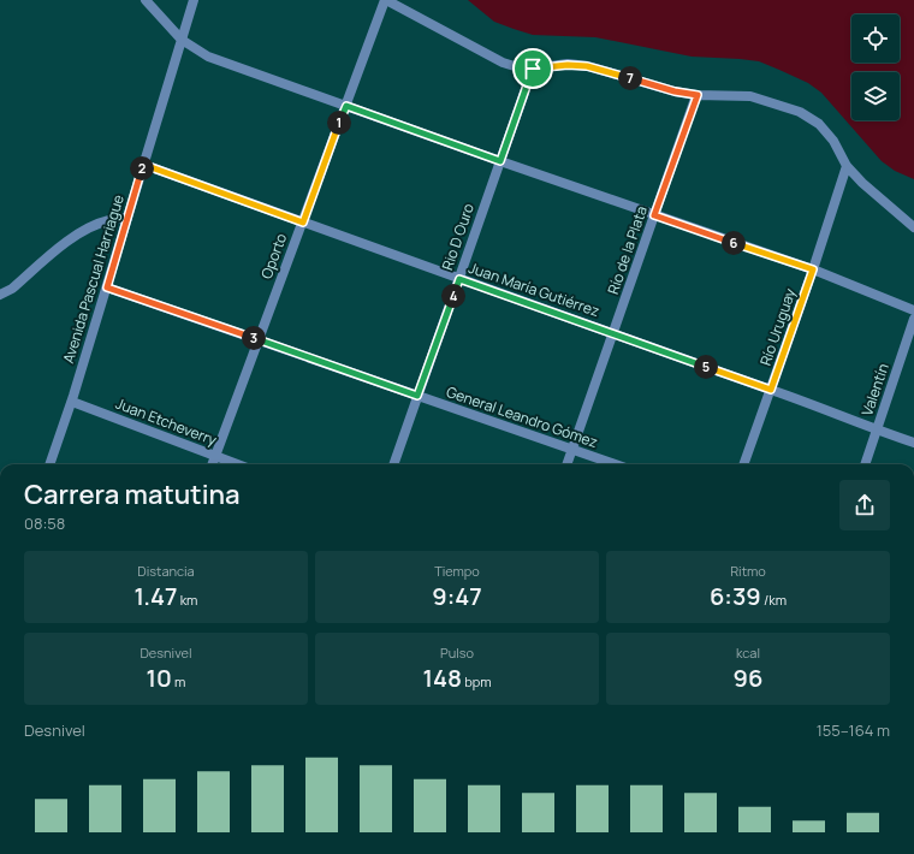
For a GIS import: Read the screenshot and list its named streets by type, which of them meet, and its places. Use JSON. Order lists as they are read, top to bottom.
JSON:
{
  "streets": {
    "street": [
      "Rio D Ouro",
      "Río de la Plata",
      "Oporto",
      "Avenida Pascual Harriague",
      "Juan María Gutiérrez",
      "Río Uruguay",
      "Valentín",
      "General Leandro Gómez",
      "Juan Etcheverry"
    ]
  },
  "crossings": [
    ["Rio D Ouro", "Juan María Gutiérrez"],
    ["Rio D Ouro", "General Leandro Gómez"],
    ["Río de la Plata", "Juan María Gutiérrez"],
    ["Río de la Plata", "General Leandro Gómez"],
    ["Oporto", "Juan María Gutiérrez"],
    ["Oporto", "General Leandro Gómez"],
    ["Oporto", "Juan Etcheverry"],
    ["Avenida Pascual Harriague", "Juan María Gutiérrez"],
    ["Avenida Pascual Harriague", "General Leandro Gómez"],
    ["Avenida Pascual Harriague", "Juan Etcheverry"],
    ["Juan María Gutiérrez", "Río Uruguay"],
    ["Juan María Gutiérrez", "Valentín"]
  ],
  "page": {
    "pins": [
      "7",
      "1",
      "2",
      "6",
      "4",
      "3",
      "5"
    ],
    "heading": ["Carrera matutina", "08:58"],
    "stats": [
      ["Distancia", "1.47 km"],
      ["Tiempo", "9:47"],
      ["Ritmo", "6:39 /km"],
      ["Desnivel", "10 m"],
      ["Pulso", "148 bpm"],
      ["kcal", "96"]
    ],
    "chart": ["Desnivel", "155–164 m"]
  }
}
